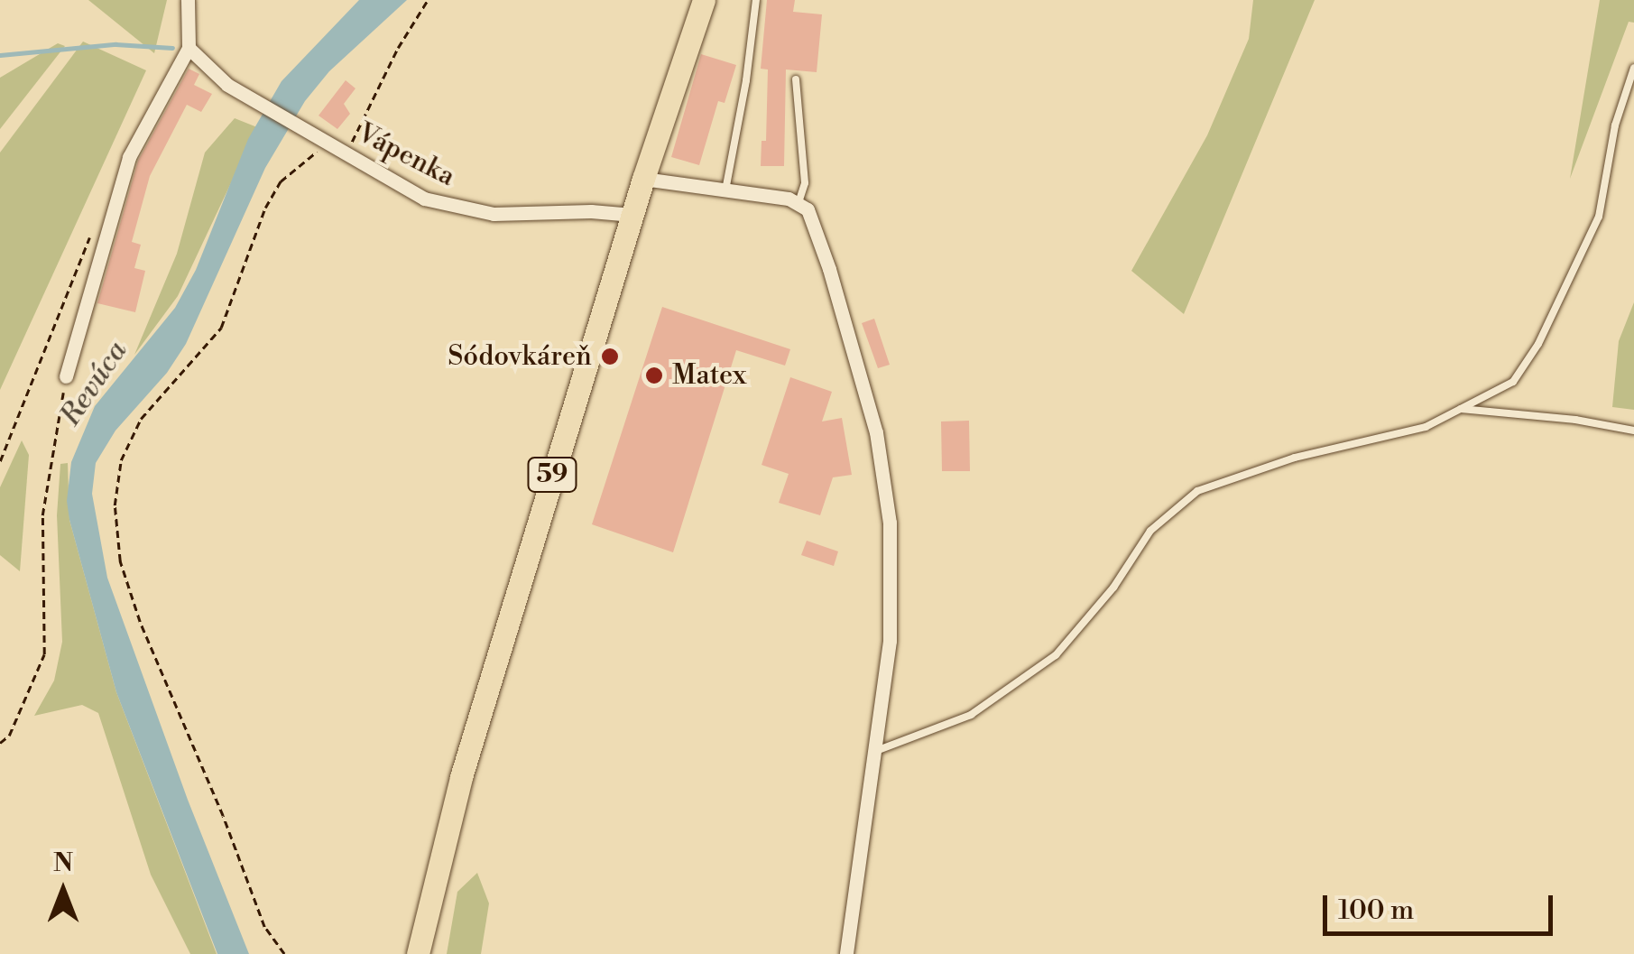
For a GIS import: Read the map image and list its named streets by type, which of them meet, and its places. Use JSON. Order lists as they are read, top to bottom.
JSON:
{
  "streets": {
    "main road": ["59"],
    "street": ["Vápenka"]
  },
  "crossings": [
    ["Vápenka", "59"]
  ],
  "water": ["Revúca"],
  "places": ["Sódovkáreň", "Matex"],
  "scale_bar": "100 m",
  "north": "top"
}
